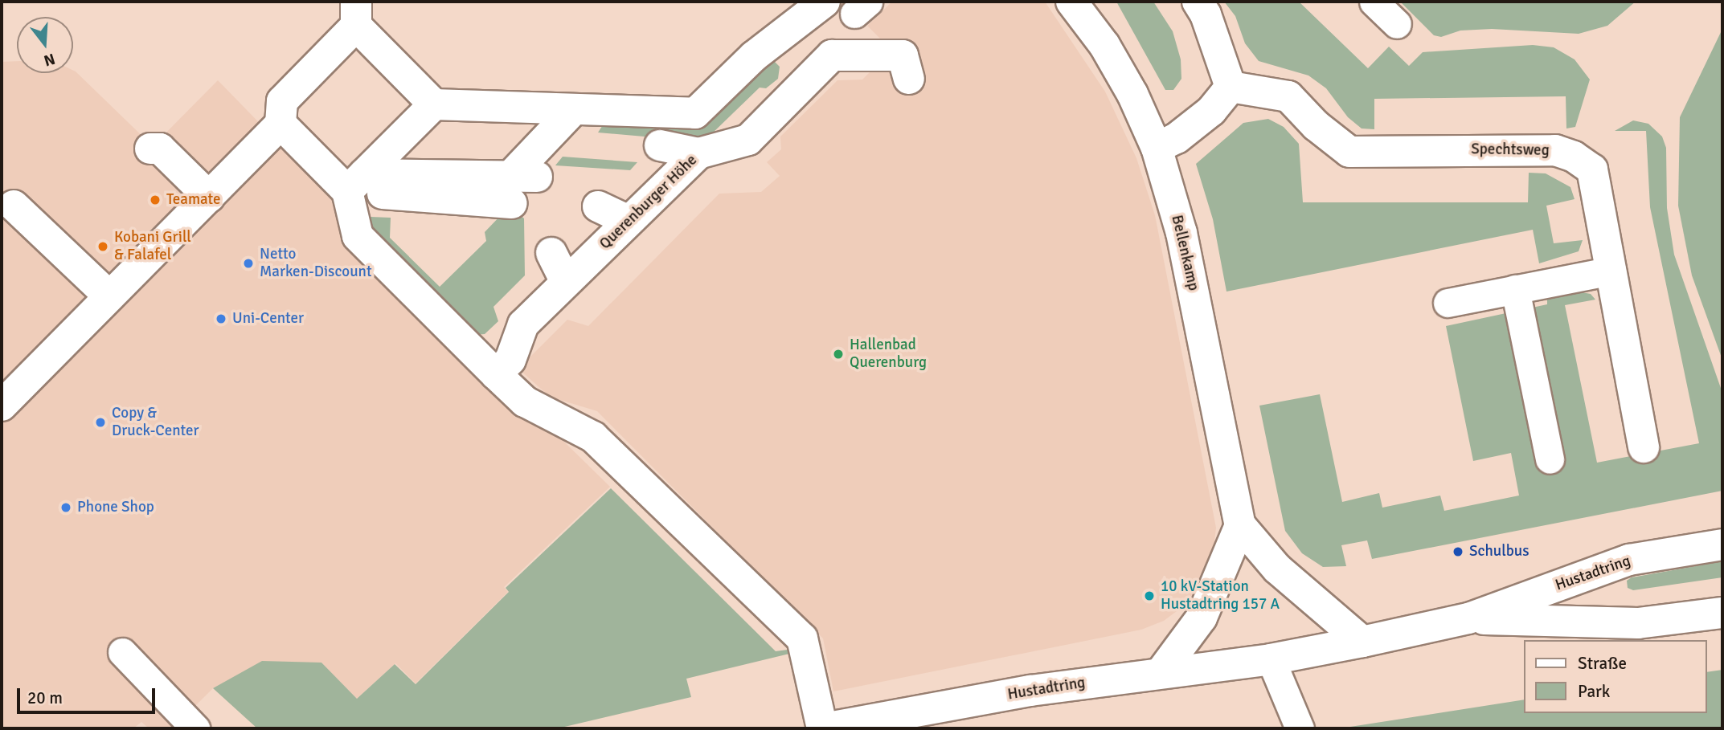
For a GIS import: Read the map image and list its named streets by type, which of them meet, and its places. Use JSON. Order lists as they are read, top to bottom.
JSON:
{
  "streets": {
    "street": [
      "Spechtsweg",
      "Querenburger Höhe",
      "Bellenkamp",
      "Hustadtring"
    ]
  },
  "crossings": [
    ["Bellenkamp", "Hustadtring"]
  ],
  "places": [
    "Teamate",
    "Kobani Grill & Falafel",
    "Netto Marken-Discount",
    "Uni-Center",
    "Hallenbad Querenburg",
    "Copy & Druck-Center",
    "Phone Shop",
    "Schulbus",
    "10 kV-Station Hustadtring 157 A"
  ],
  "legend": ["Straße", "Park"],
  "scale_bar": "20 m",
  "north": "bottom"
}
